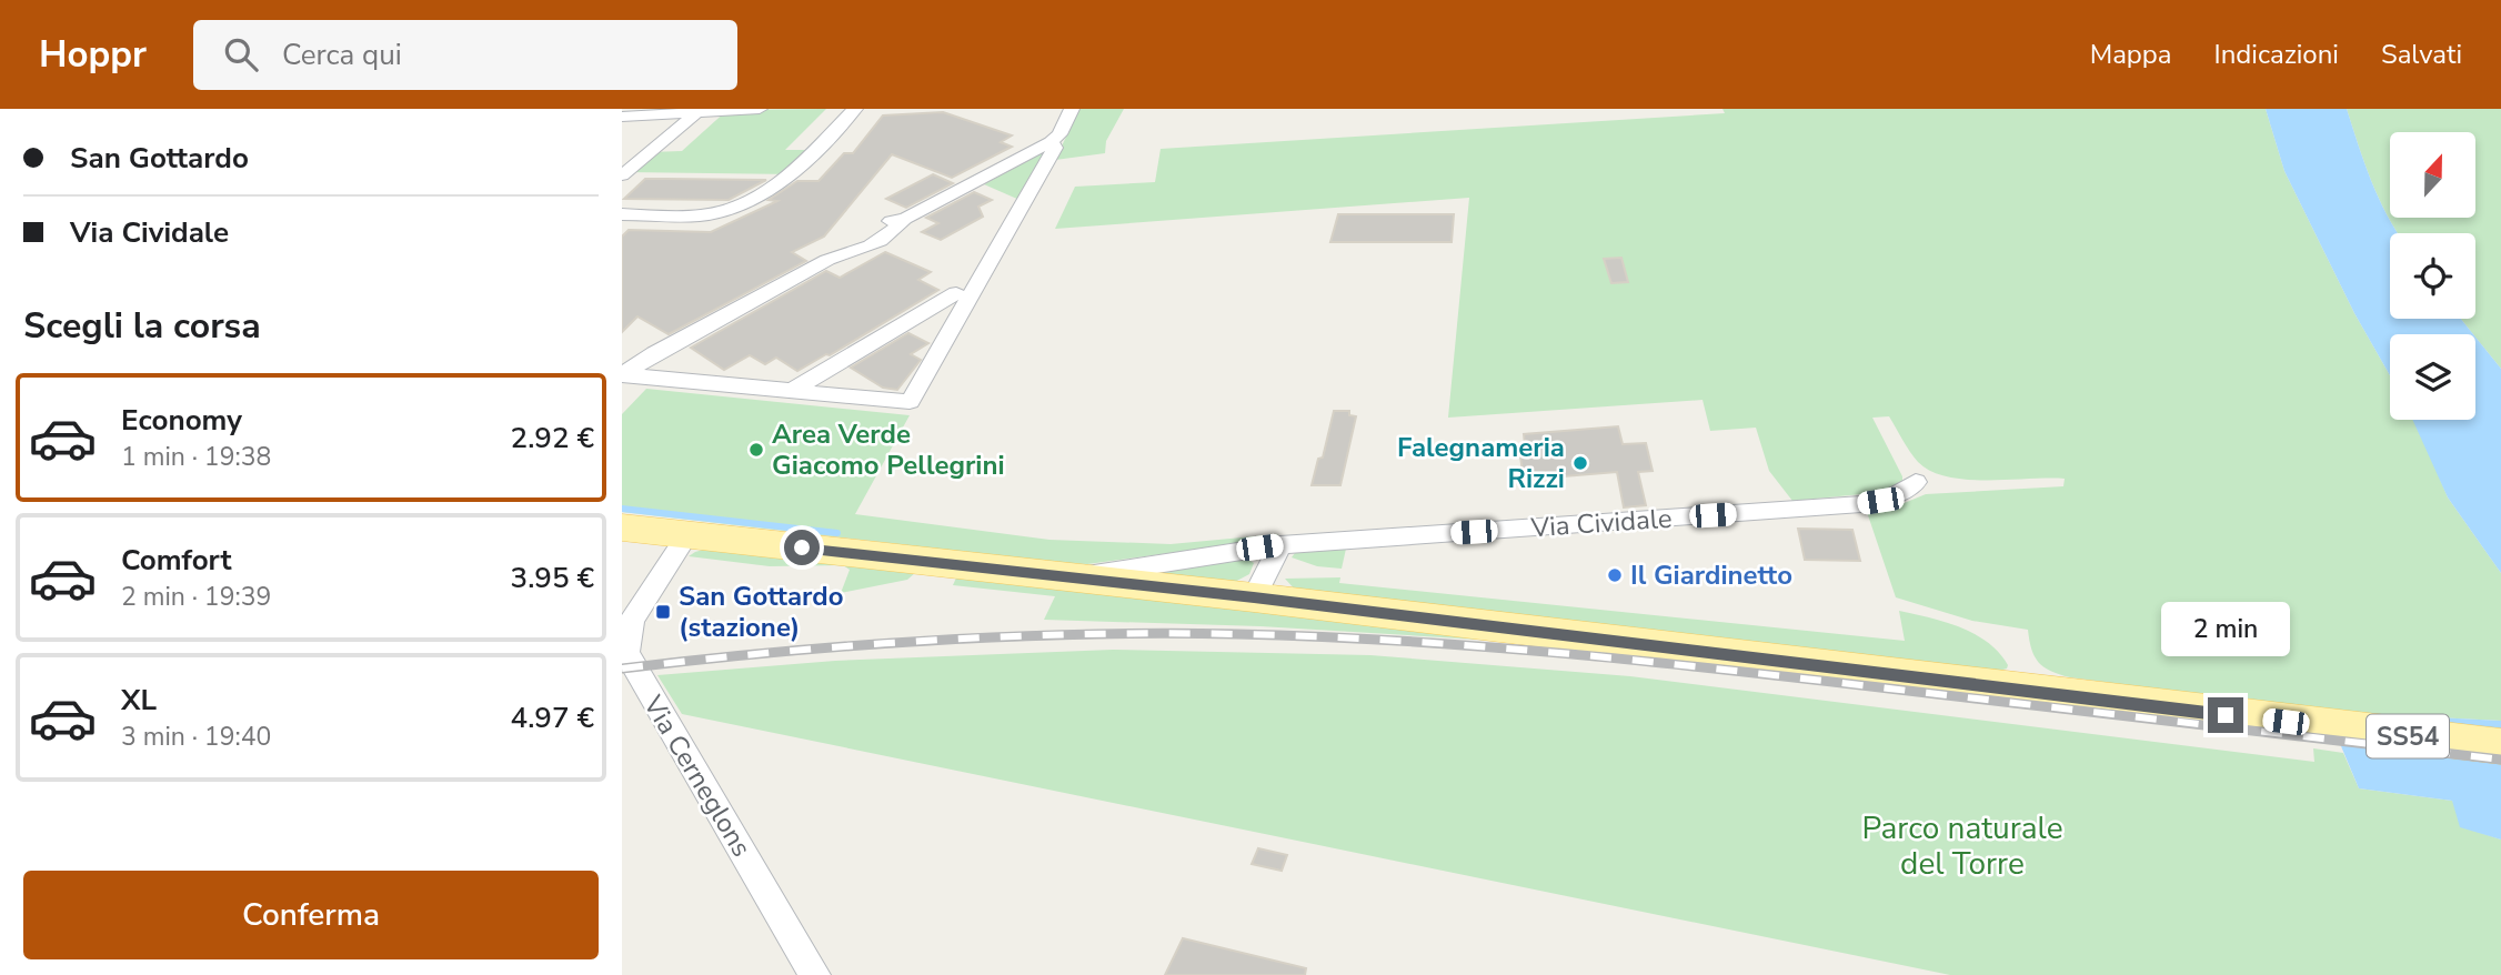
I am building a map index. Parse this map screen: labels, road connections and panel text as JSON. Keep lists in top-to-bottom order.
{
  "streets": {
    "main road": ["Via Cividale", "SS54"],
    "street": ["Via Cerneglons"]
  },
  "crossings": [
    ["Via Cividale", "Via Cerneglons"]
  ],
  "parks": ["Parco naturale del Torre"],
  "places": {
    "other": ["Area Verde Giacomo Pellegrini", "Falegnameria Rizzi", "Il Giardinetto"],
    "transit": ["San Gottardo (stazione)"]
  },
  "north": "top",
  "page": {
    "header": "Hoppr",
    "search": "Cerca qui",
    "nav": ["Mappa", "Indicazioni", "Salvati"],
    "banner": ["San Gottardo", "Via Cividale"],
    "heading": "Scegli la corsa",
    "list": [
      {
        "name": "Economy",
        "note": "1 min · 19:38",
        "value": "2.92 €"
      },
      {
        "name": "Comfort",
        "note": "2 min · 19:39",
        "value": "3.95 €"
      },
      {
        "name": "XL",
        "note": "3 min · 19:40",
        "value": "4.97 €"
      }
    ],
    "bubble": "2 min",
    "buttons": "Conferma"
  }
}
